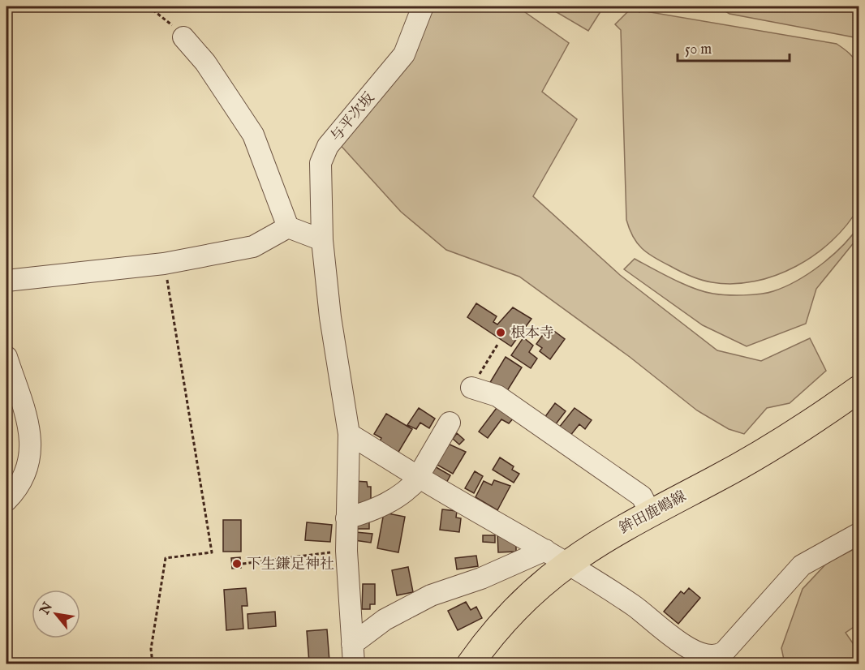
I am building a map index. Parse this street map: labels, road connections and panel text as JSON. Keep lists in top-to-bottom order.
{
  "streets": {
    "main road": ["鉾田鹿嶋線"],
    "street": ["与平次坂"]
  },
  "places": ["根本寺", "下生鎌足神社"],
  "scale_bar": "50 m",
  "north": "top left"
}
